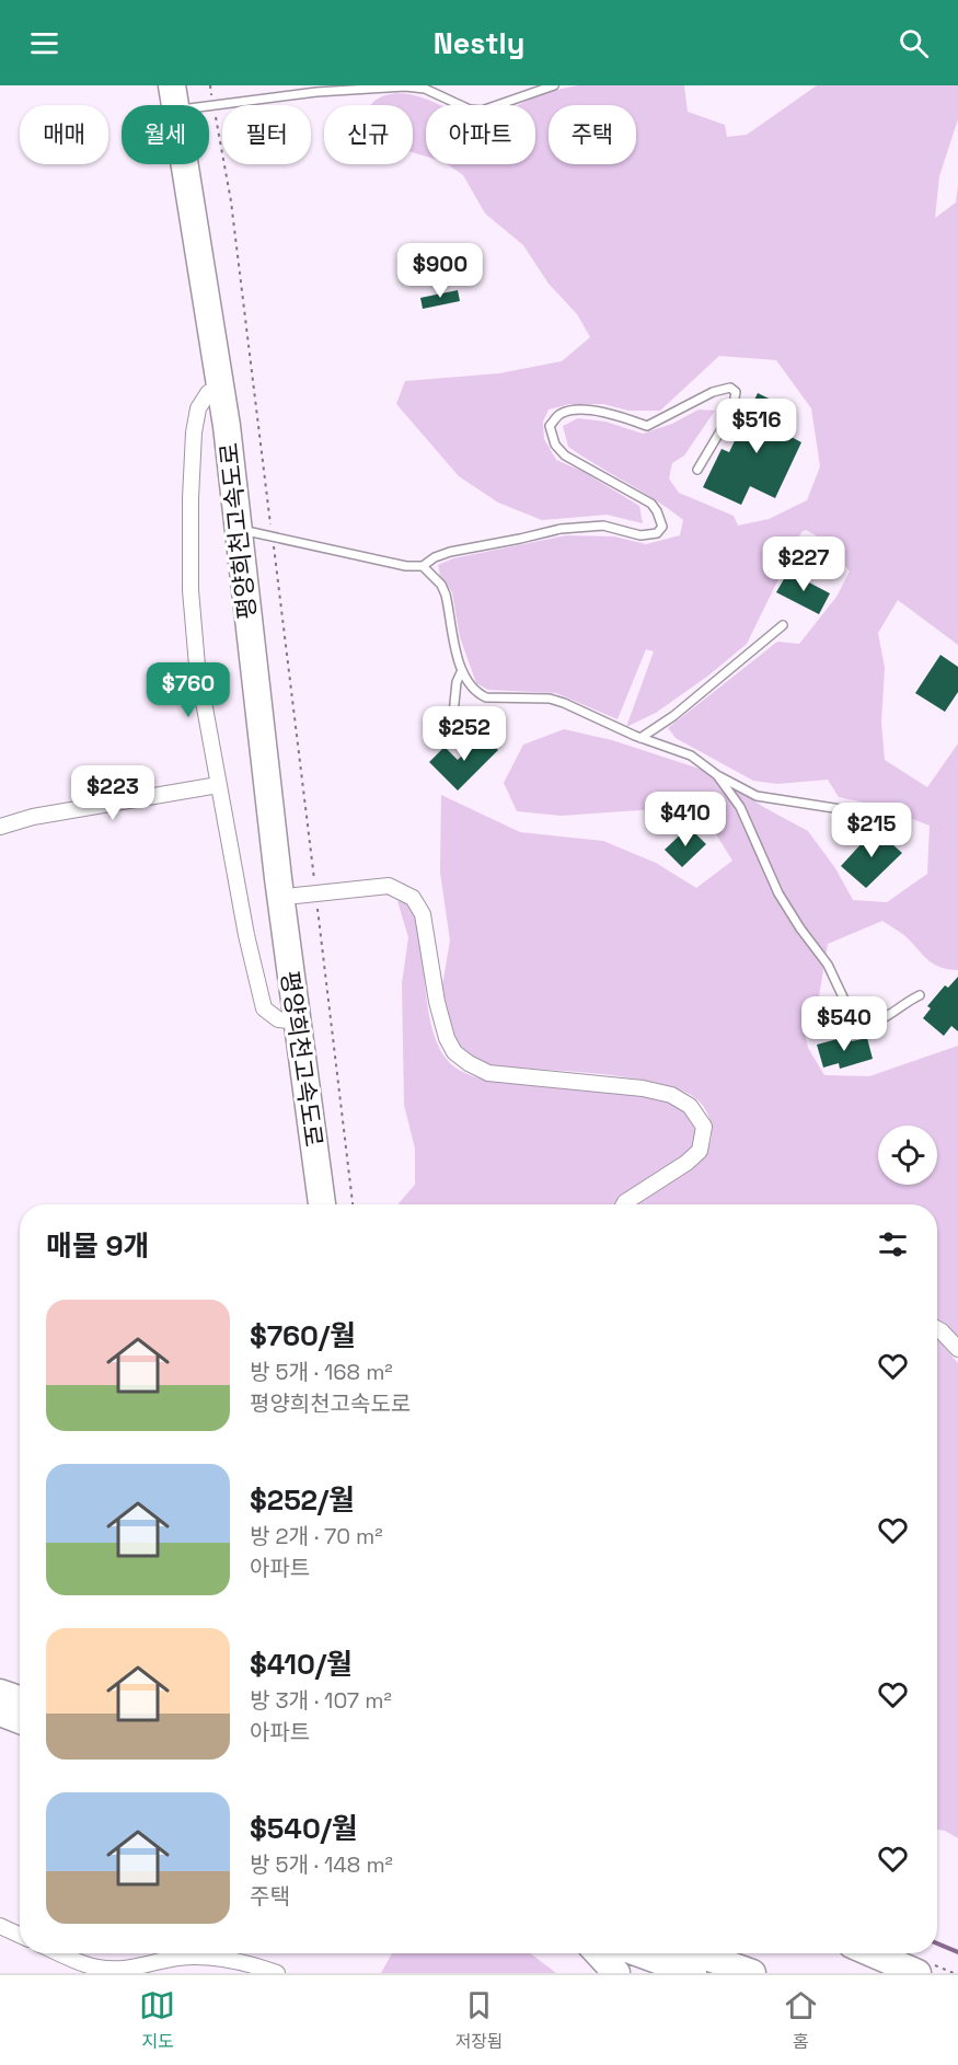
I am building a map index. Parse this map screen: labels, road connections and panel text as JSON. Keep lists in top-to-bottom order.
{
  "streets": {
    "highway": ["평양희천고속도로"]
  },
  "page": {
    "header": "Nestly",
    "chip": [
      "매매",
      "월세",
      "필터",
      "신규",
      "아파트",
      "주택"
    ],
    "price": [
      "$900",
      "$516",
      "$227",
      "$760",
      "$252",
      "$223",
      "$410",
      "$215",
      "$540"
    ],
    "heading": "매물 9개",
    "list": [
      {
        "name": "$760/월",
        "note": "방 5개 · 168 m² · 평양희천고속도로"
      },
      {
        "name": "$252/월",
        "note": "방 2개 · 70 m² · 아파트"
      },
      {
        "name": "$410/월",
        "note": "방 3개 · 107 m² · 아파트"
      },
      {
        "name": "$540/월",
        "note": "방 5개 · 148 m² · 주택"
      }
    ],
    "tabs": ["지도", "저장됨", "홈"]
  }
}
